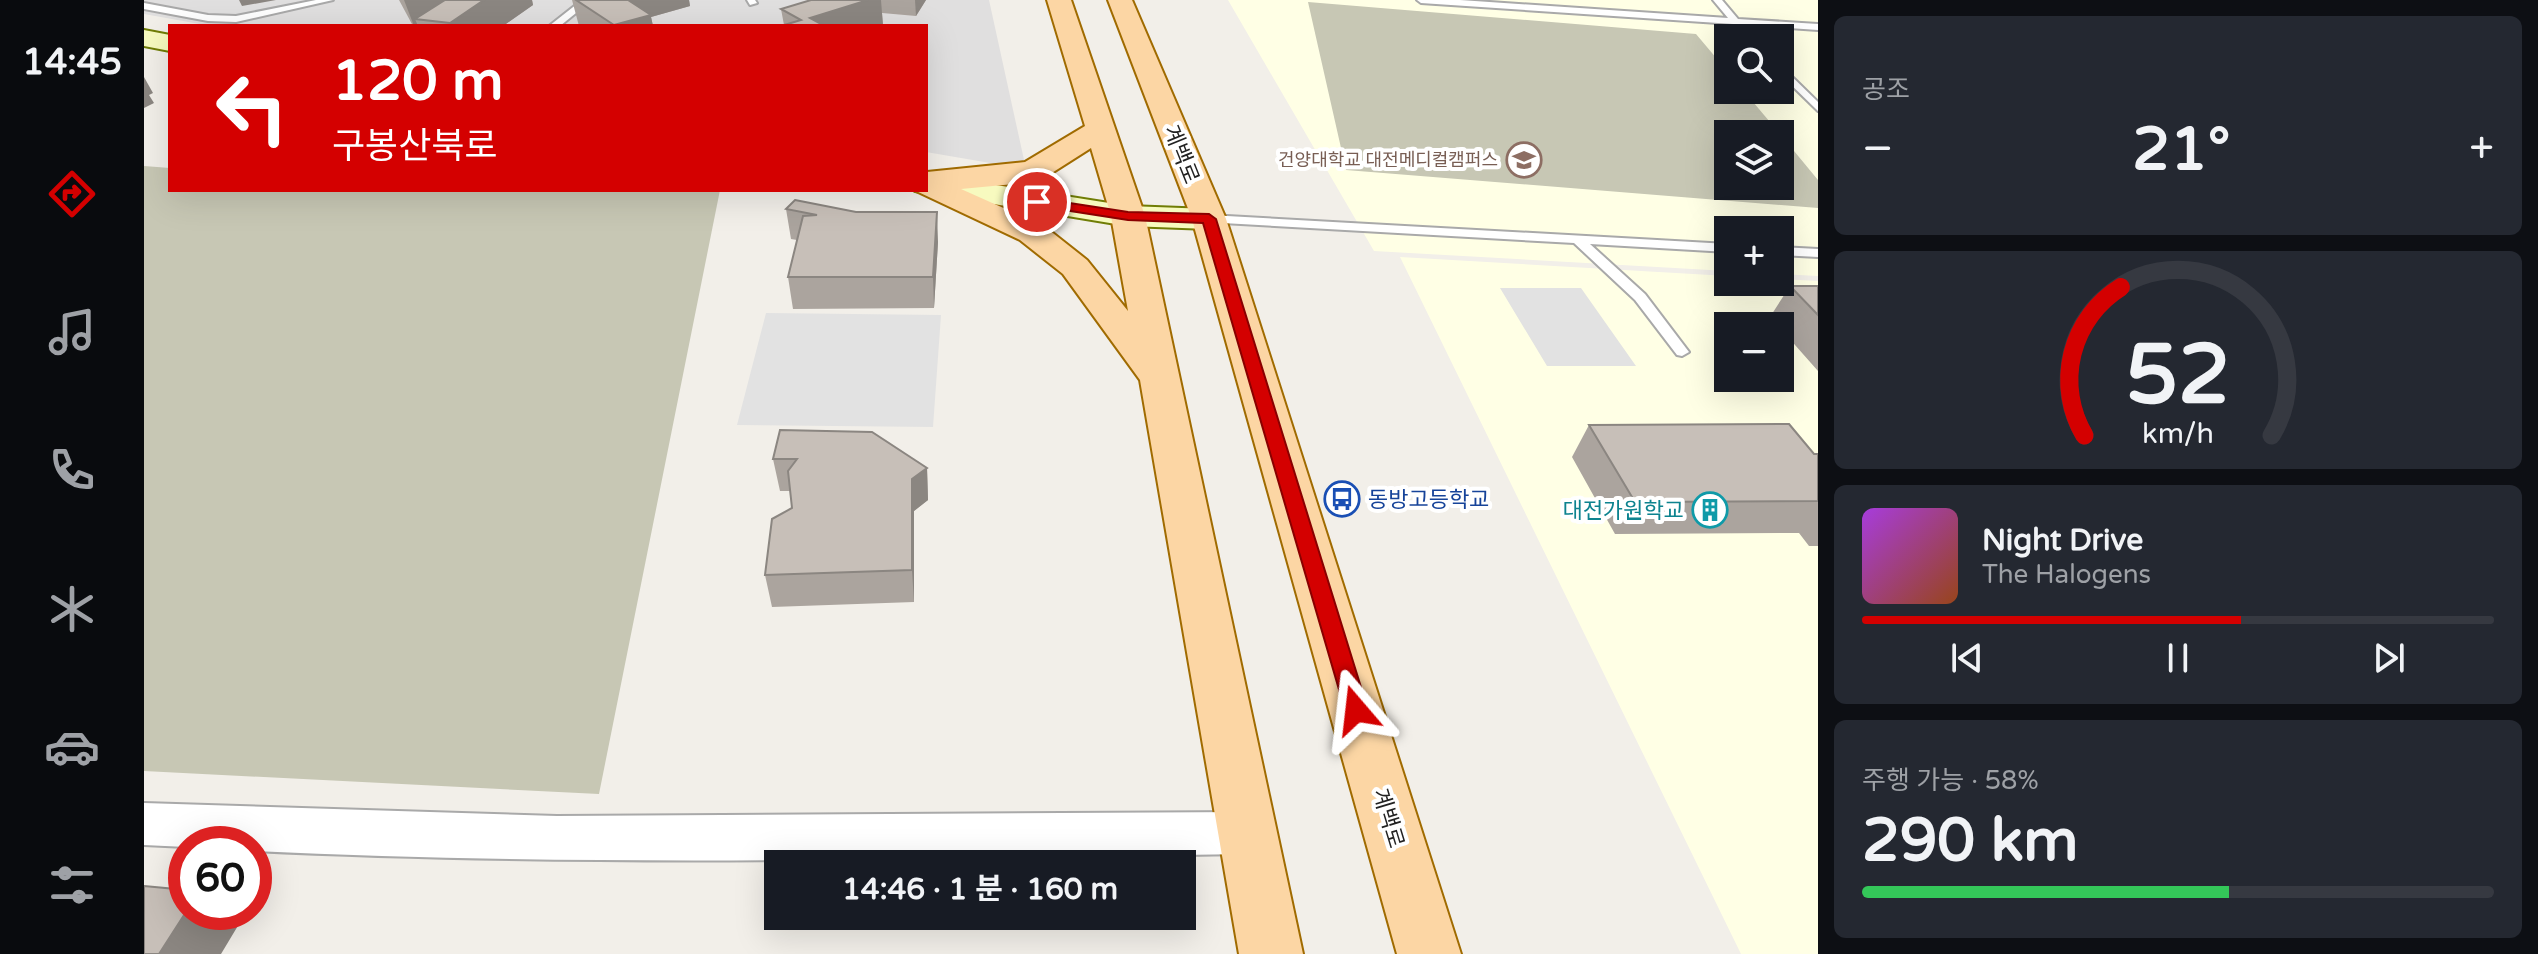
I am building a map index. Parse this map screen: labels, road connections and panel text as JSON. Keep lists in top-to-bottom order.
{
  "streets": {
    "main road": ["계백로"]
  },
  "places": {
    "school or university": ["건양대학교 대전메디컬캠퍼스"],
    "bus stop": ["동방고등학교"],
    "building": ["대전가원학교"]
  },
  "page": {
    "tabs": "14:45",
    "tile": [
      "공조",
      ["주행 가능 · 58%", "290 km"]
    ],
    "map_buttons": ["+", "−"],
    "turn": ["120 m", "구봉산북로"],
    "heat": ["−", "21°", "+"],
    "song": ["Night Drive", "The Halogens"],
    "limit": "60",
    "trip": "14:46 · 1 분 · 160 m",
    "gauge": ["52", "km/h"]
  }
}
